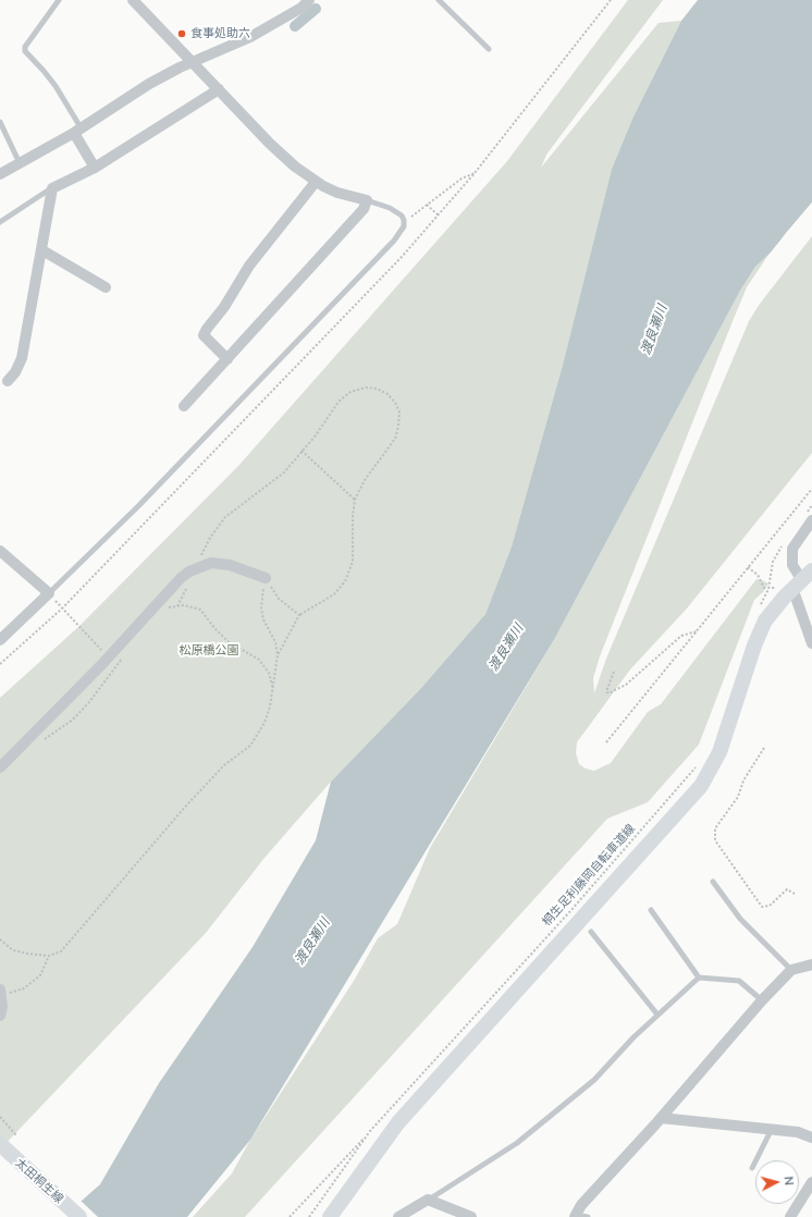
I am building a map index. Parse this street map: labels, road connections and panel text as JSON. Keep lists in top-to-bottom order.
{
  "streets": {
    "street": ["太田桐生線"],
    "path": ["桐生足利藤岡自転車道線"]
  },
  "water": ["渡良瀬川"],
  "parks": ["松原橋公園"],
  "places": ["食事処助六"],
  "north": "right"
}
